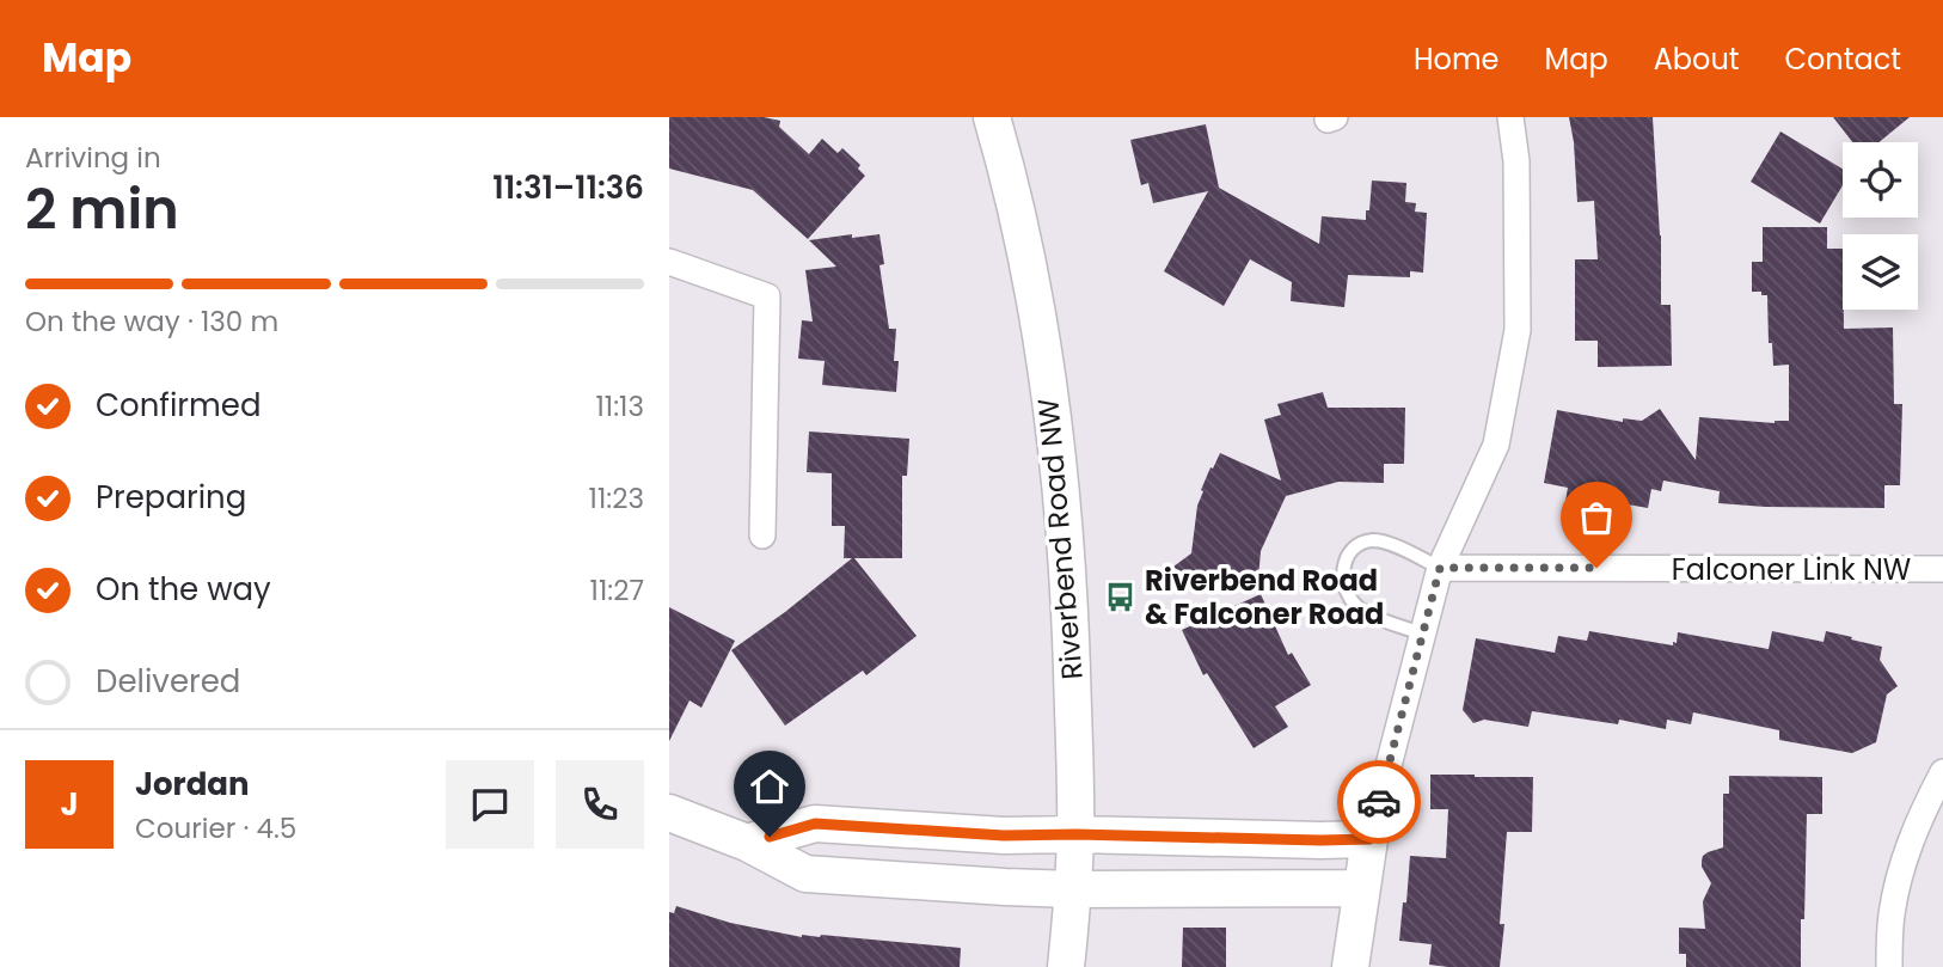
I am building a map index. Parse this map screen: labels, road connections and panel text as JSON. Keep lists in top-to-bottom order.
{
  "streets": {
    "street": ["Riverbend Road NW", "Falconer Link NW"]
  },
  "places": {
    "bus stop": ["Riverbend Road & Falconer Road"]
  },
  "page": {
    "header": "Map",
    "nav": [
      "Home",
      "Map",
      "About",
      "Contact"
    ],
    "heading": ["2 min", "Arriving in", "11:31–11:36"],
    "panel": ["Jordan", "Courier · 4.5"],
    "bar": "On the way · 130 m",
    "list": [
      ["Confirmed", "11:13"],
      ["Preparing", "11:23"],
      ["On the way", "11:27"],
      "Delivered"
    ],
    "round": "J"
  }
}
